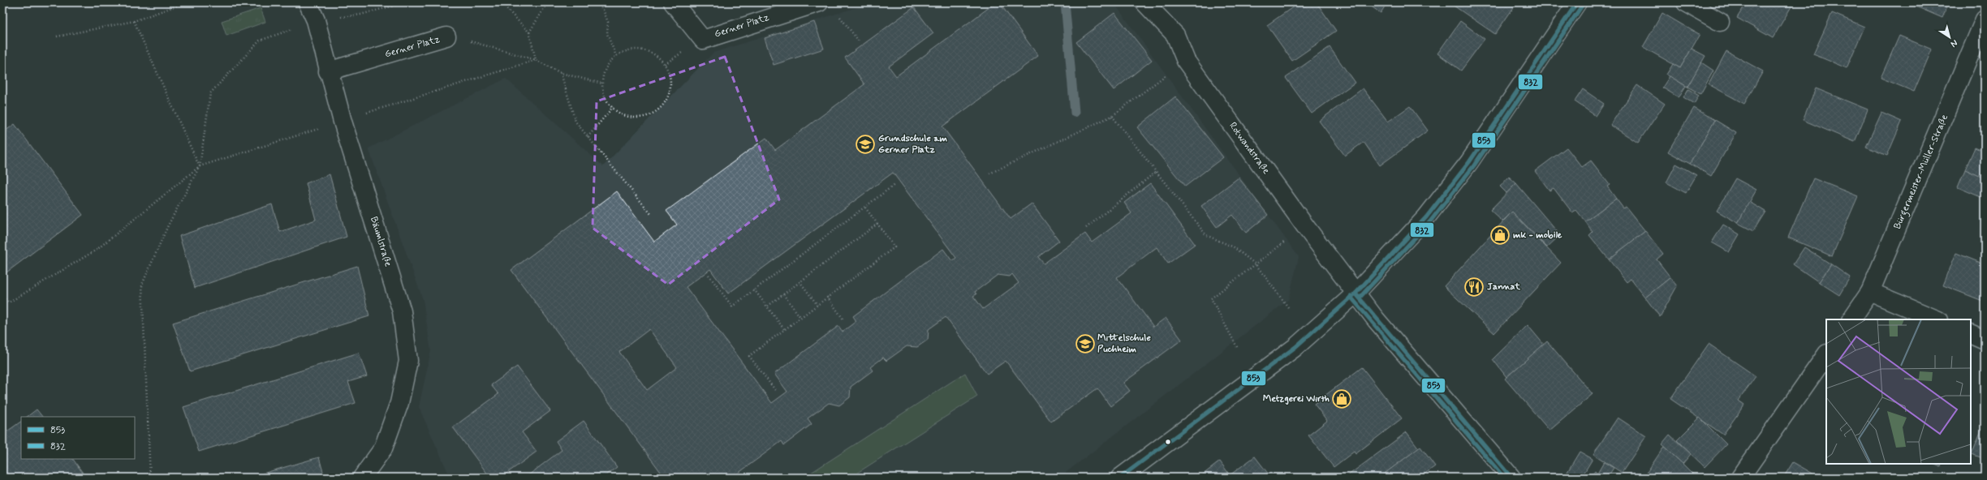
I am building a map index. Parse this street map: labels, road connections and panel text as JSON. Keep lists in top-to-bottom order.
{
  "streets": {
    "street": [
      "Gerner Platz",
      "Rotwandstraße",
      "Bürgermeister-Müller-Straße",
      "Bäumlstraße"
    ]
  },
  "crossings": [
    ["Gerner Platz", "Bäumlstraße"]
  ],
  "places": {
    "school or university": ["Grundschule am Gerner Platz", "Mittelschule Puchheim"],
    "shop": ["mk - mobile", "Metzgerei Wirth"],
    "restaurant": ["Jannat"]
  },
  "lines": ["transit line 853", "transit line 832"],
  "legend": ["853", "832"],
  "north": "bottom right"
}
